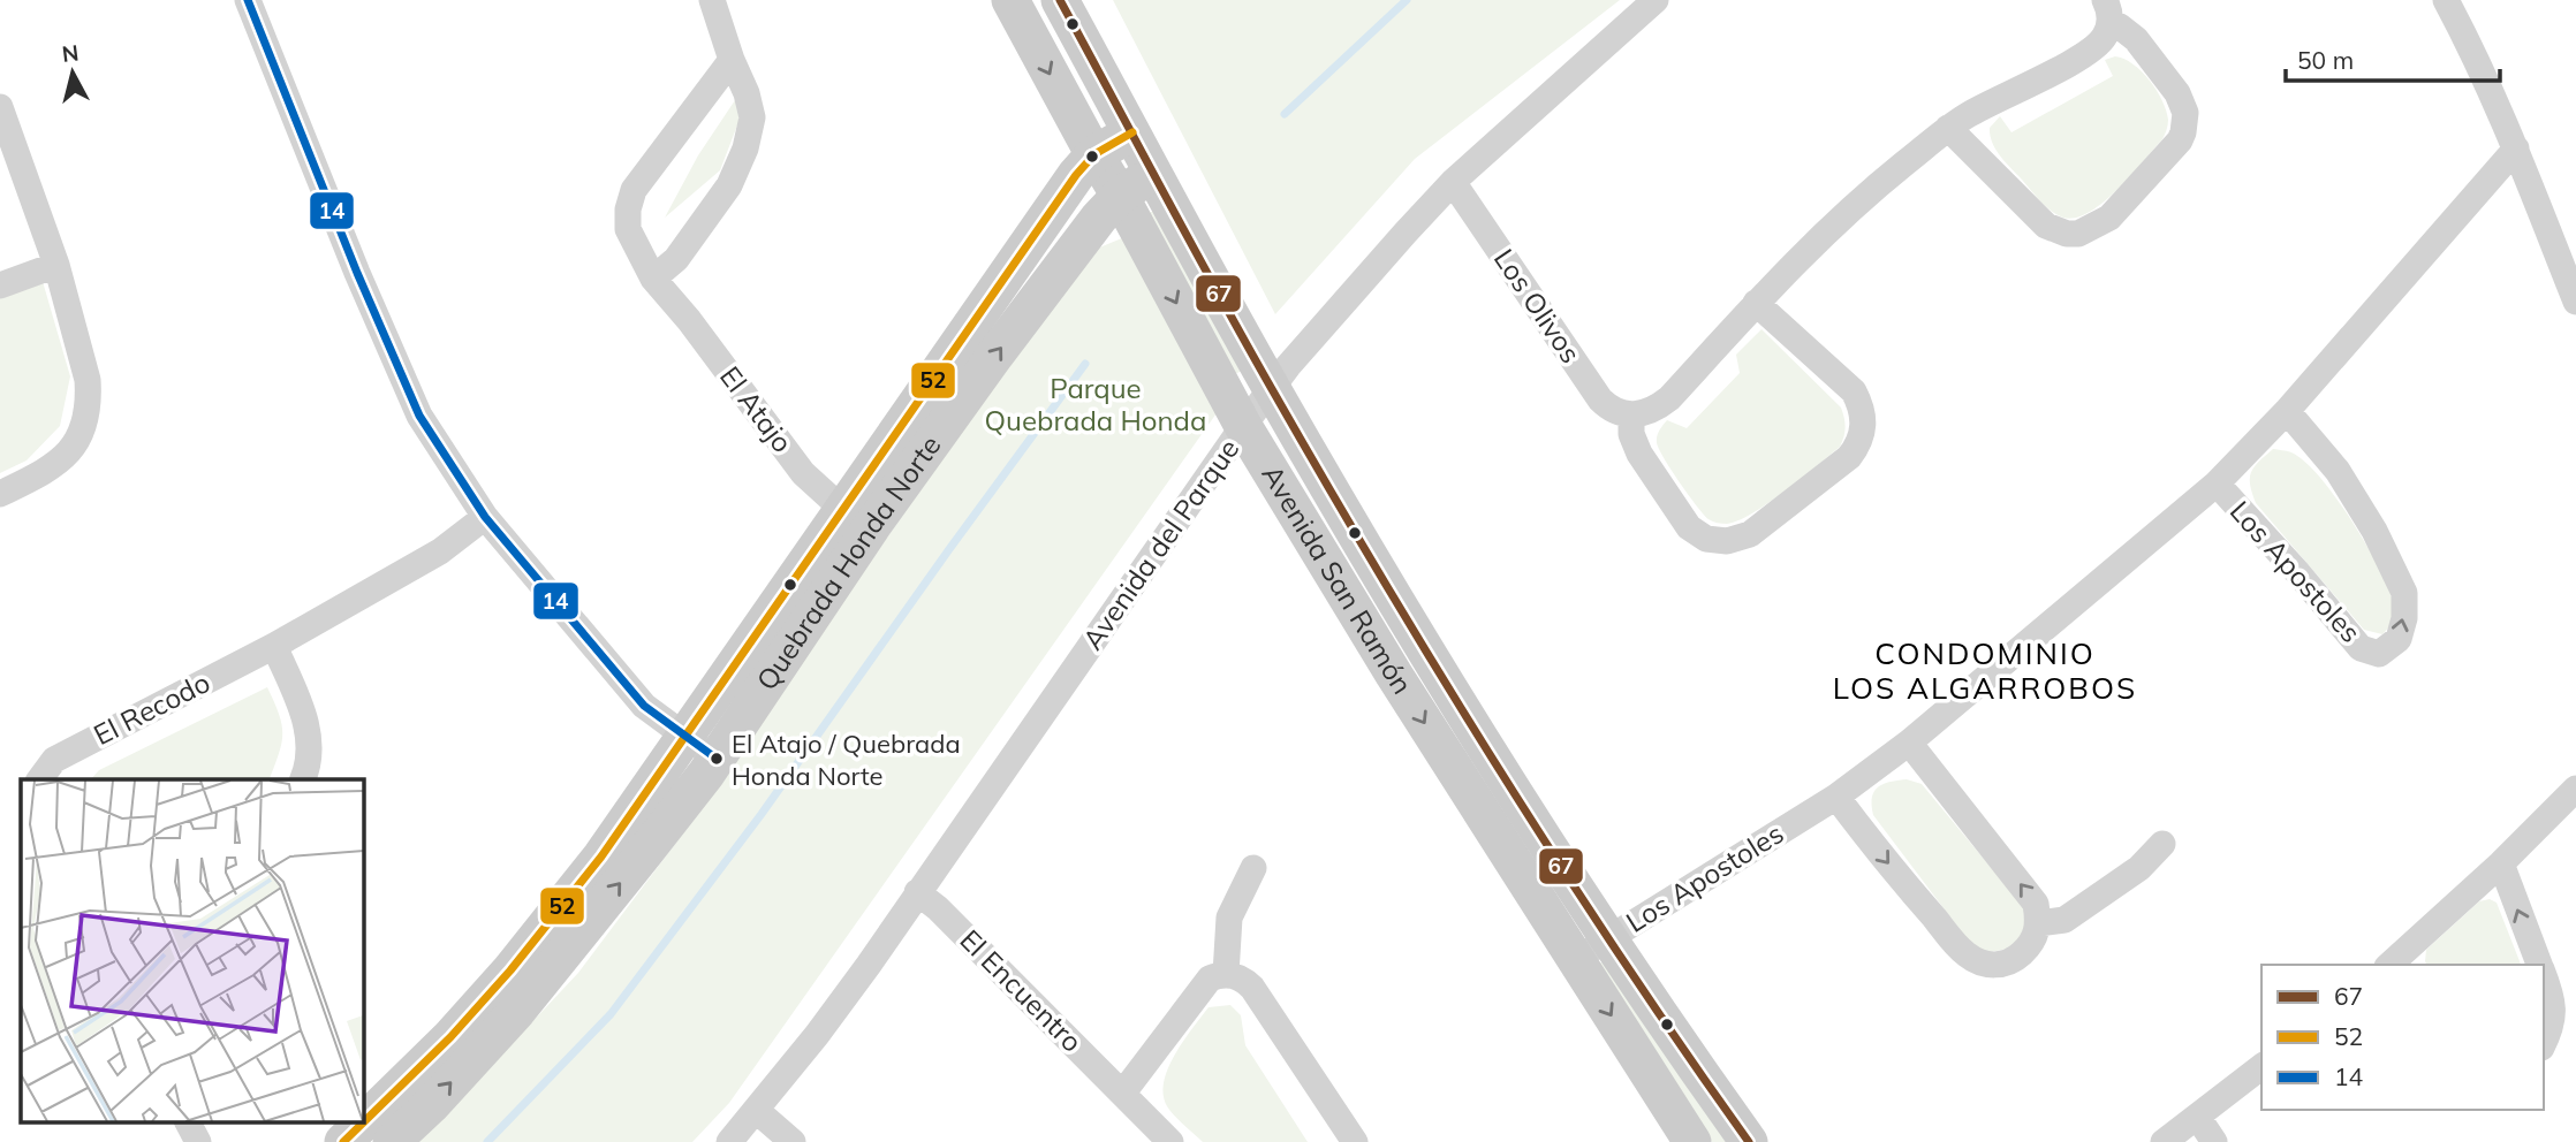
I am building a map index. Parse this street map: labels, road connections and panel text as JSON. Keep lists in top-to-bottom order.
{
  "streets": {
    "street": [
      "Los Olivos",
      "El Atajo",
      "Avenida del Parque",
      "Quebrada Honda Norte",
      "Los Apostoles",
      "Avenida San Ramón",
      "El Recodo",
      "El Encuentro"
    ]
  },
  "crossings": [
    ["Los Olivos", "Avenida del Parque"],
    ["El Atajo", "Quebrada Honda Norte"],
    ["Avenida del Parque", "Avenida San Ramón"],
    ["Avenida del Parque", "El Encuentro"],
    ["Quebrada Honda Norte", "Avenida San Ramón"],
    ["Los Apostoles", "Avenida San Ramón"]
  ],
  "districts": ["CONDOMINIO LOS ALGARROBOS"],
  "parks": ["Parque Quebrada Honda"],
  "places": ["El Atajo / Quebrada Honda Norte"],
  "lines": ["transit line 67", "transit line 14", "transit line 52"],
  "legend": ["67", "52", "14"],
  "scale_bar": "50 m",
  "north": "top"
}
